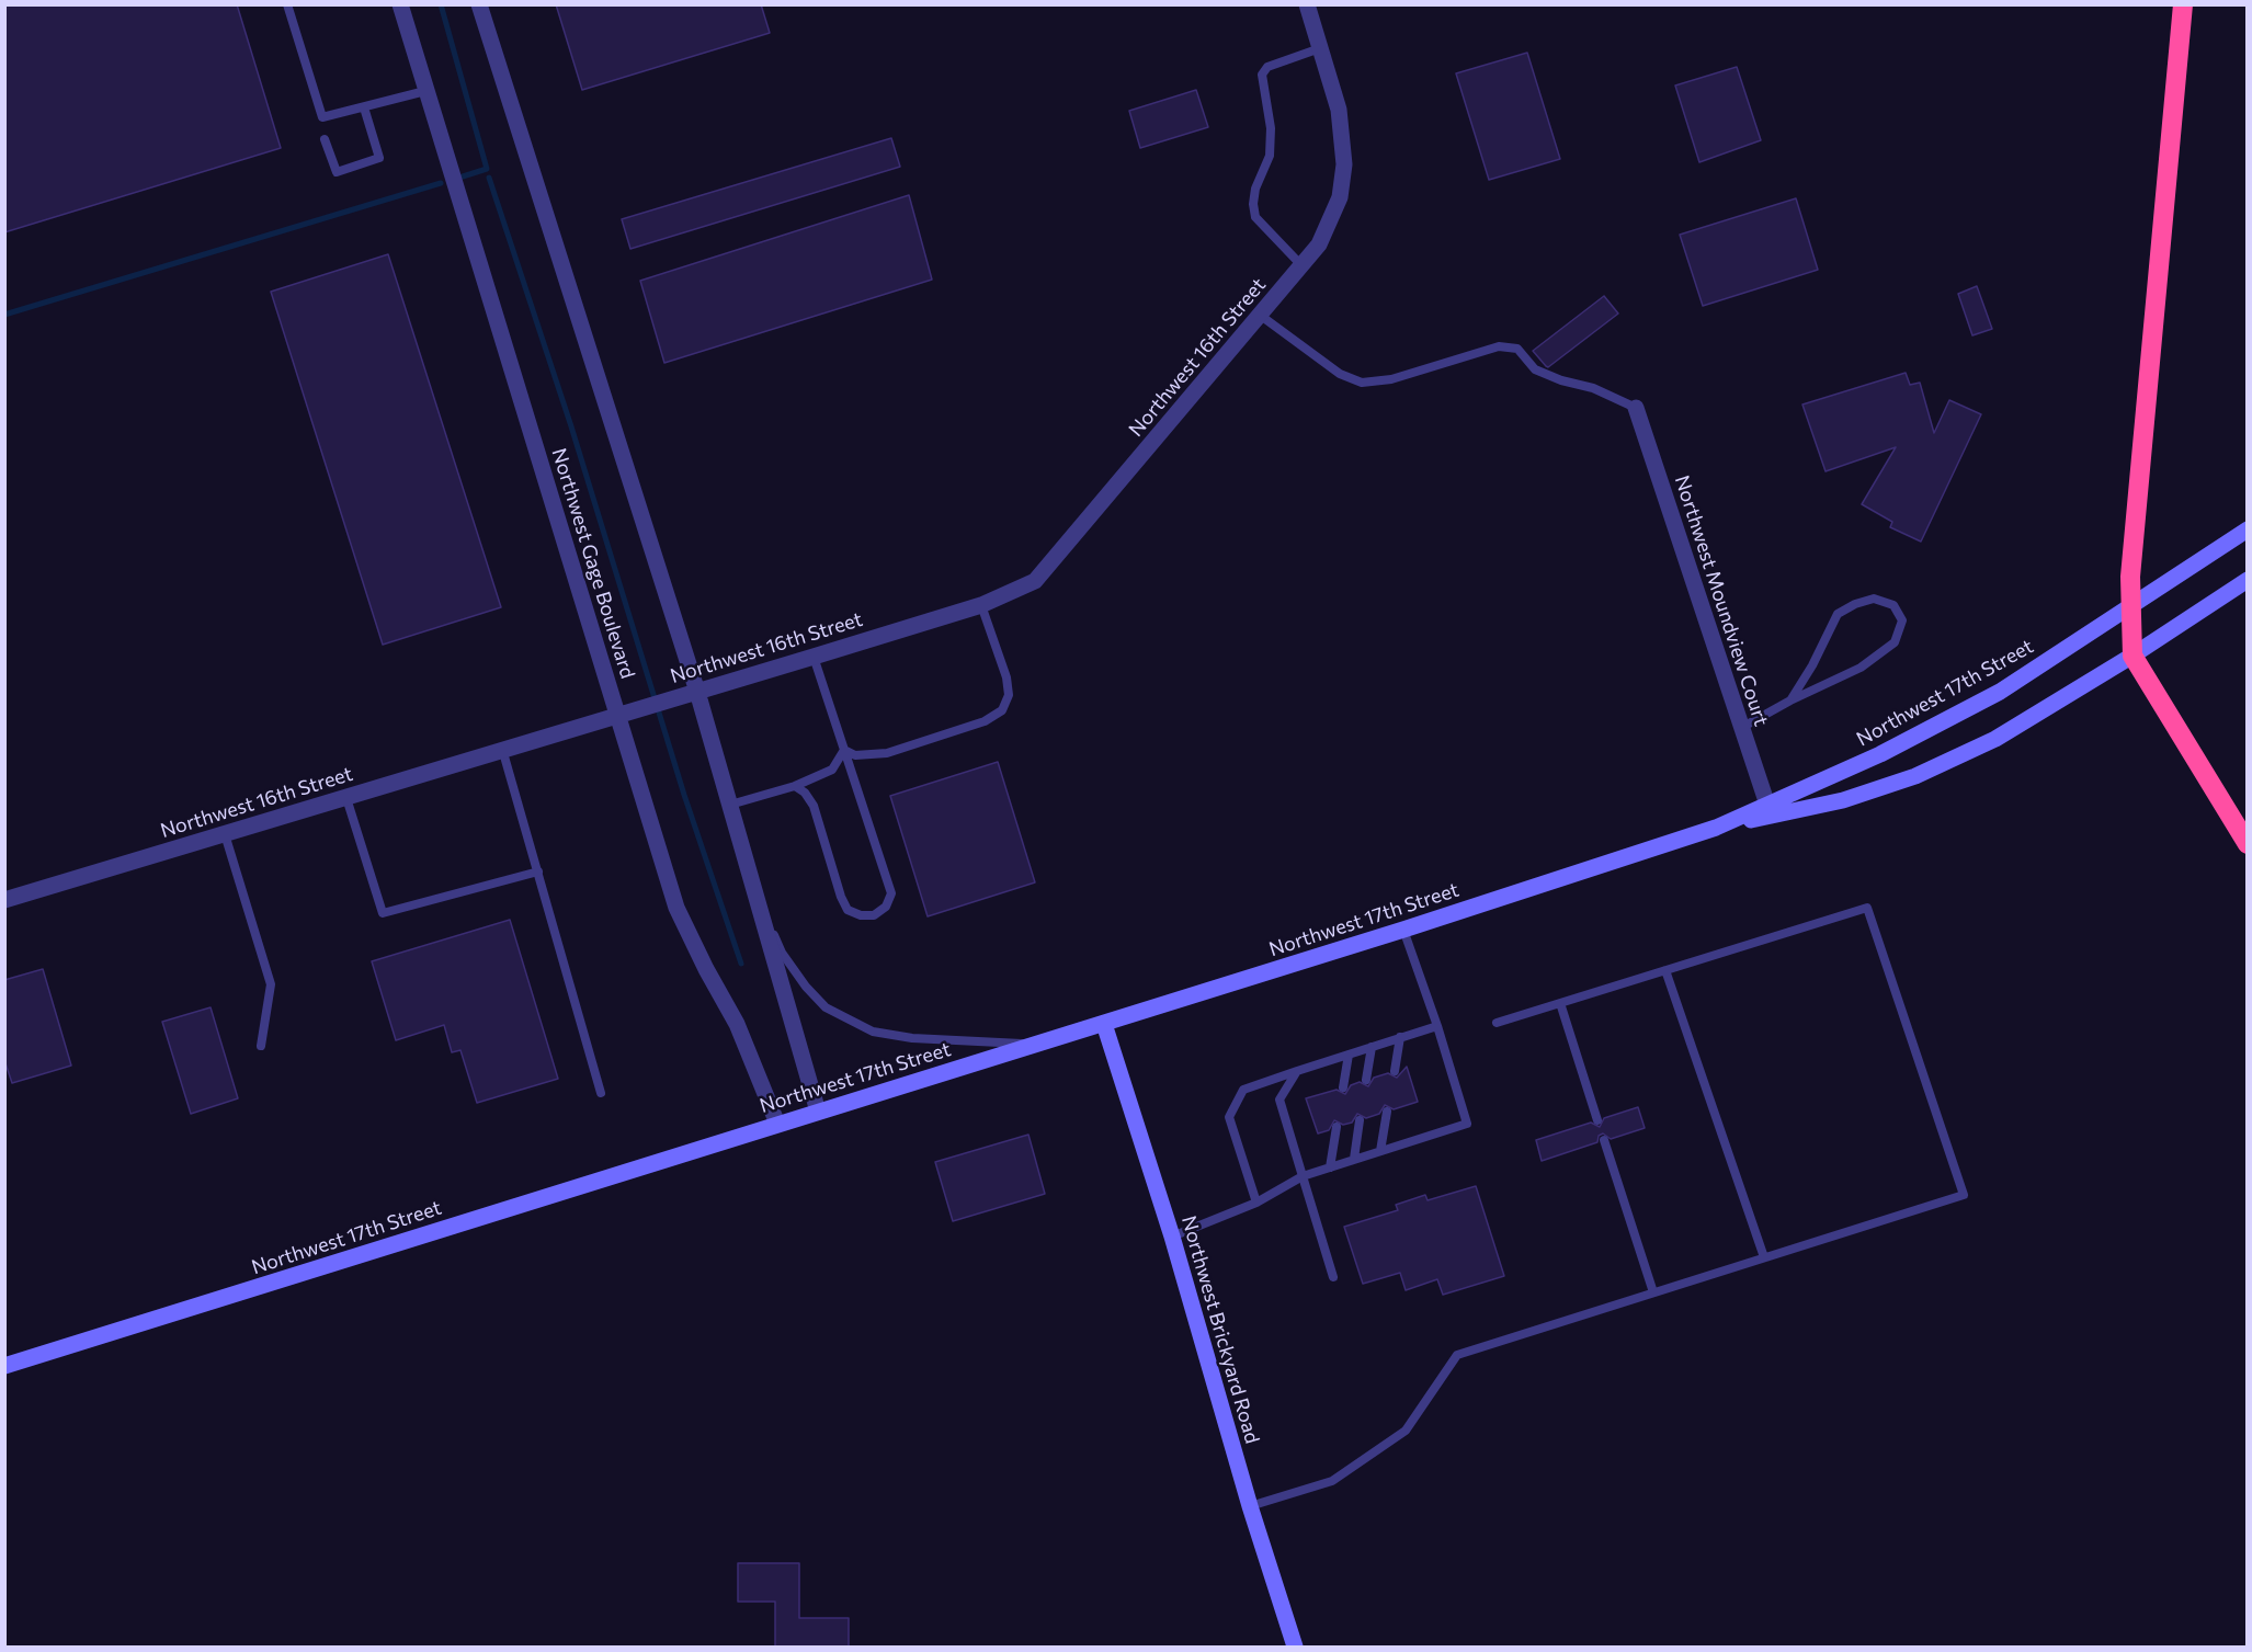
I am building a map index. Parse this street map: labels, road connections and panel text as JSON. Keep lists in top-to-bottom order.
{
  "streets": {
    "main road": ["Northwest 17th Street", "Northwest Brickyard Road"],
    "street": ["Northwest 16th Street", "Northwest Gage Boulevard", "Northwest Moundview Court"]
  },
  "crossings": [
    ["Northwest 16th Street", "Northwest Gage Boulevard"],
    ["Northwest Gage Boulevard", "Northwest 17th Street"],
    ["Northwest Moundview Court", "Northwest 17th Street"],
    ["Northwest 17th Street", "Northwest Brickyard Road"]
  ]
}
